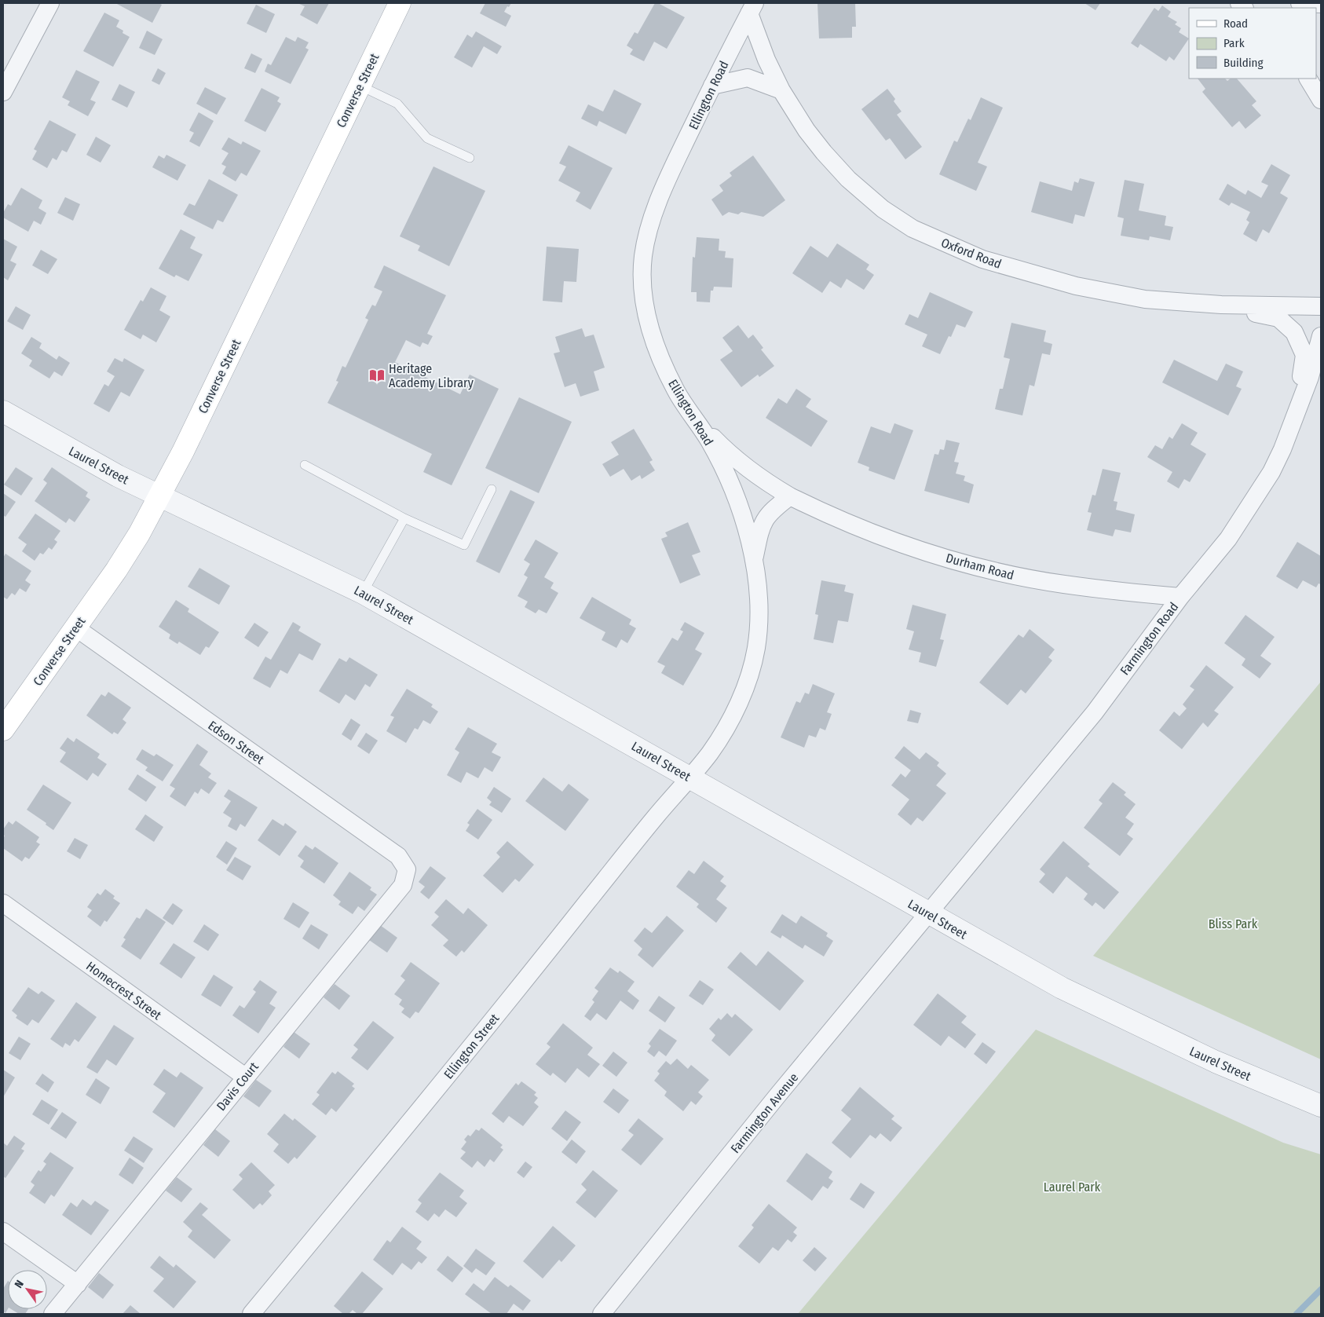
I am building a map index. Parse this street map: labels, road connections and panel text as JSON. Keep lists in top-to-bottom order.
{
  "streets": {
    "main road": ["Converse Street"],
    "street": [
      "Ellington Road",
      "Oxford Road",
      "Laurel Street",
      "Durham Road",
      "Farmington Road",
      "Edson Street",
      "Homecrest Street",
      "Ellington Street",
      "Davis Court",
      "Farmington Avenue"
    ]
  },
  "crossings": [
    ["Converse Street", "Laurel Street"],
    ["Converse Street", "Edson Street"],
    ["Ellington Road", "Oxford Road"],
    ["Ellington Road", "Laurel Street"],
    ["Ellington Road", "Durham Road"],
    ["Ellington Road", "Ellington Street"],
    ["Oxford Road", "Farmington Road"],
    ["Laurel Street", "Farmington Road"],
    ["Laurel Street", "Ellington Street"],
    ["Laurel Street", "Farmington Avenue"],
    ["Durham Road", "Farmington Road"],
    ["Farmington Road", "Farmington Avenue"],
    ["Edson Street", "Davis Court"],
    ["Homecrest Street", "Davis Court"]
  ],
  "parks": ["Bliss Park", "Laurel Park"],
  "places": {
    "library": ["Heritage Academy Library"]
  },
  "legend": ["Road", "Park", "Building"],
  "north": "top left"
}
